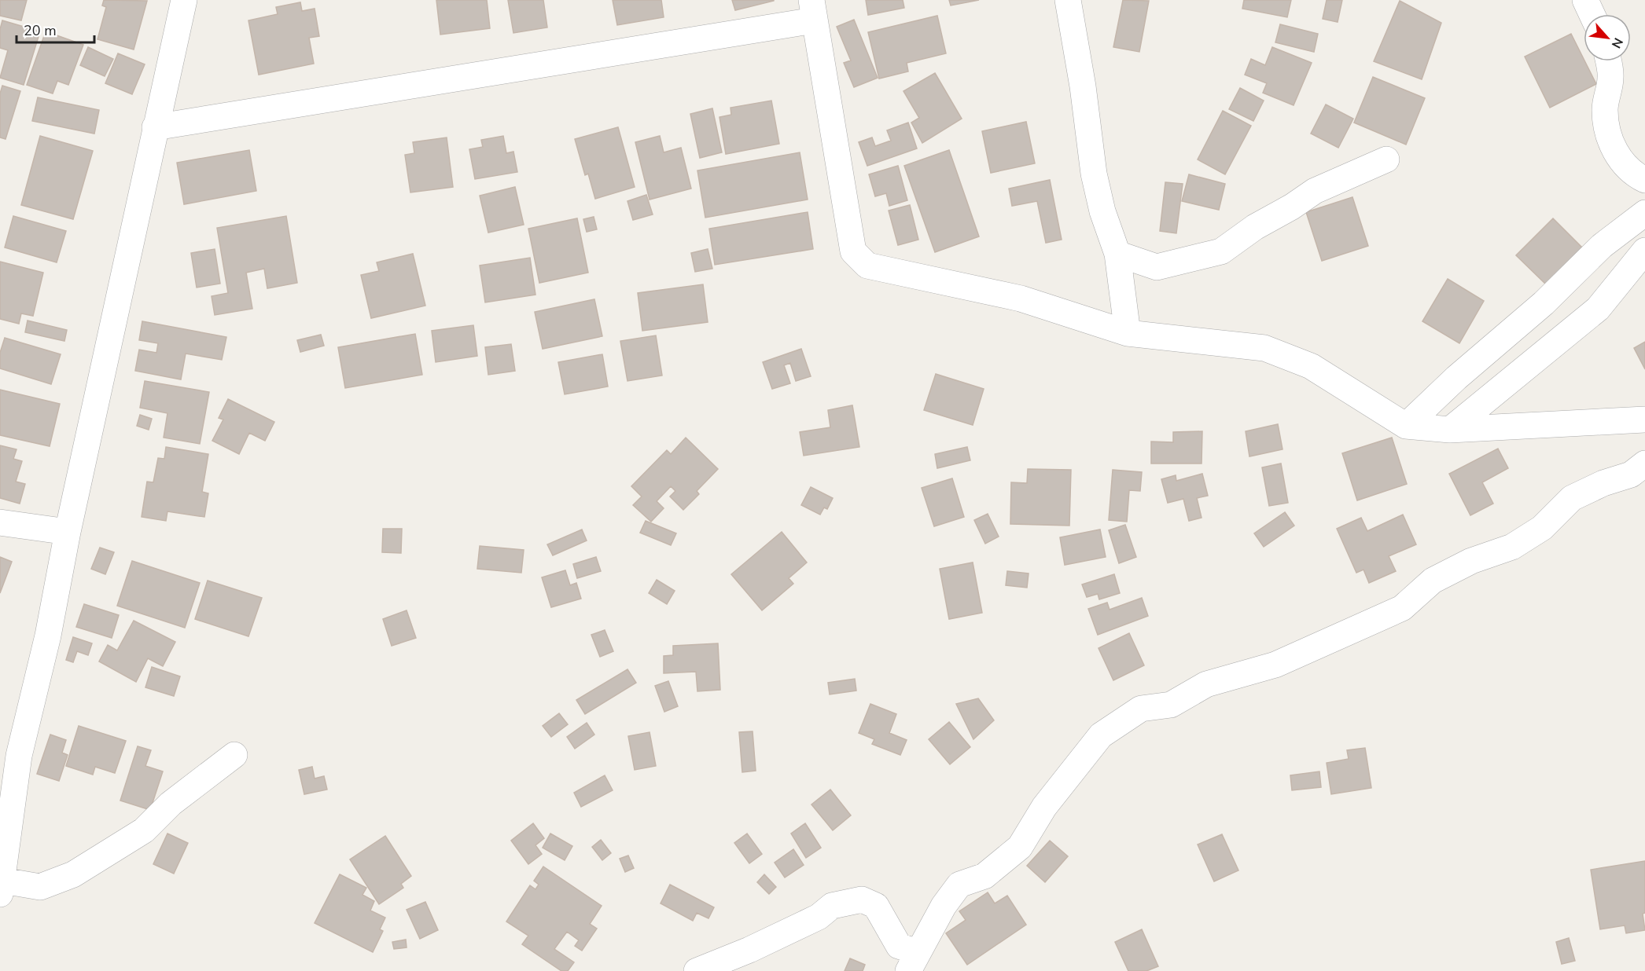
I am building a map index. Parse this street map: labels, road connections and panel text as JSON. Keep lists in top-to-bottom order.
{
  "scale_bar": "20 m",
  "north": "bottom right"
}
